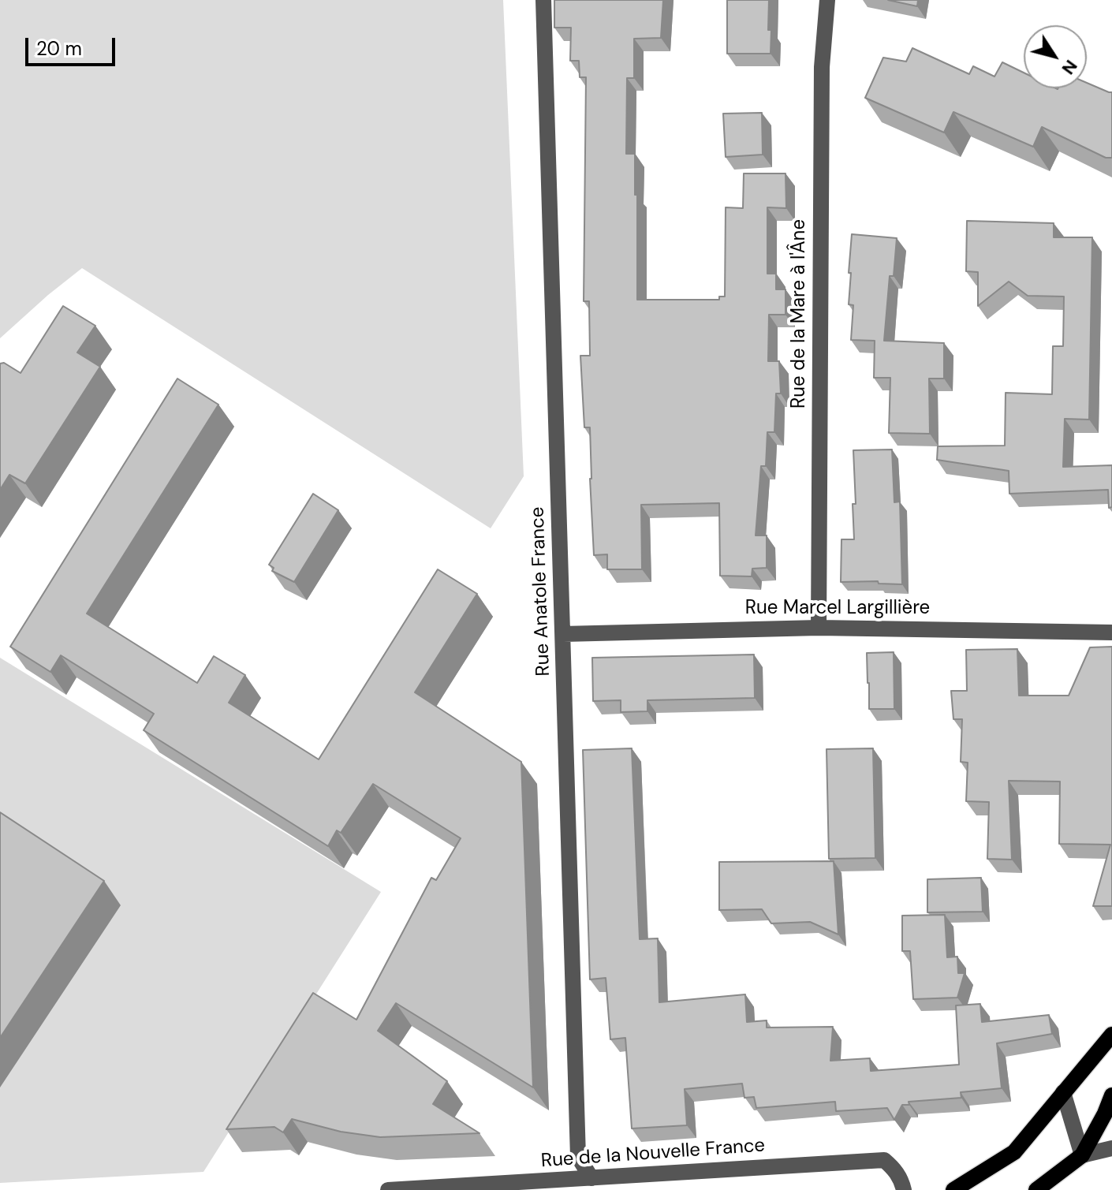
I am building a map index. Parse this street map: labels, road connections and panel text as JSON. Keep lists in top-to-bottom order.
{
  "streets": {
    "street": [
      "Rue de la Mare à l'Âne",
      "Rue Anatole France",
      "Rue Marcel Largillière",
      "Rue de la Nouvelle France"
    ]
  },
  "crossings": [
    ["Rue de la Mare à l'Âne", "Rue Marcel Largillière"],
    ["Rue Anatole France", "Rue Marcel Largillière"],
    ["Rue Anatole France", "Rue de la Nouvelle France"]
  ],
  "scale_bar": "20 m",
  "north": "bottom right"
}
